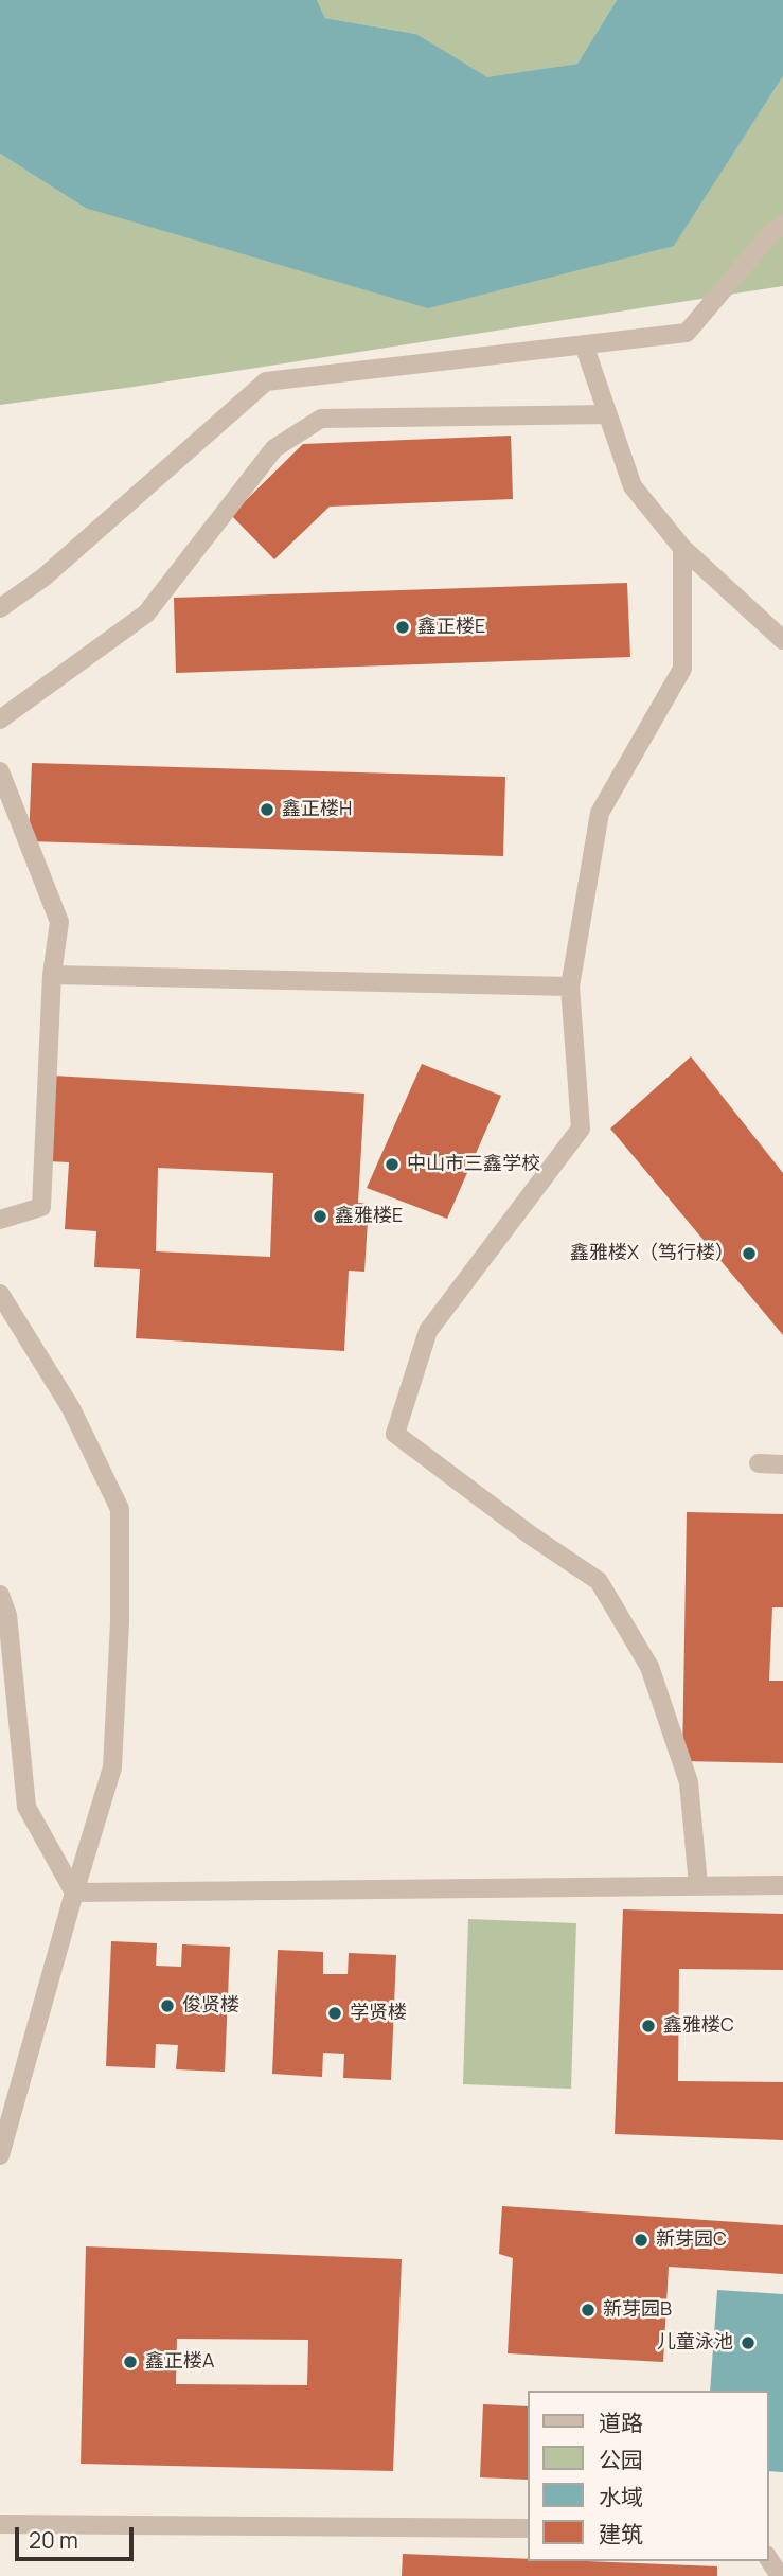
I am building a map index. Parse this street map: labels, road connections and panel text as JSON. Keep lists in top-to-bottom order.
{
  "places": [
    "鑫正楼E",
    "鑫正楼H",
    "中山市三鑫学校",
    "鑫雅楼E",
    "鑫雅楼X（笃行楼）",
    "俊贤楼",
    "学贤楼",
    "鑫雅楼C",
    "新芽园C",
    "新芽园B",
    "儿童泳池",
    "鑫正楼A"
  ],
  "legend": [
    "道路",
    "公园",
    "水域",
    "建筑"
  ],
  "scale_bar": "20 m"
}
